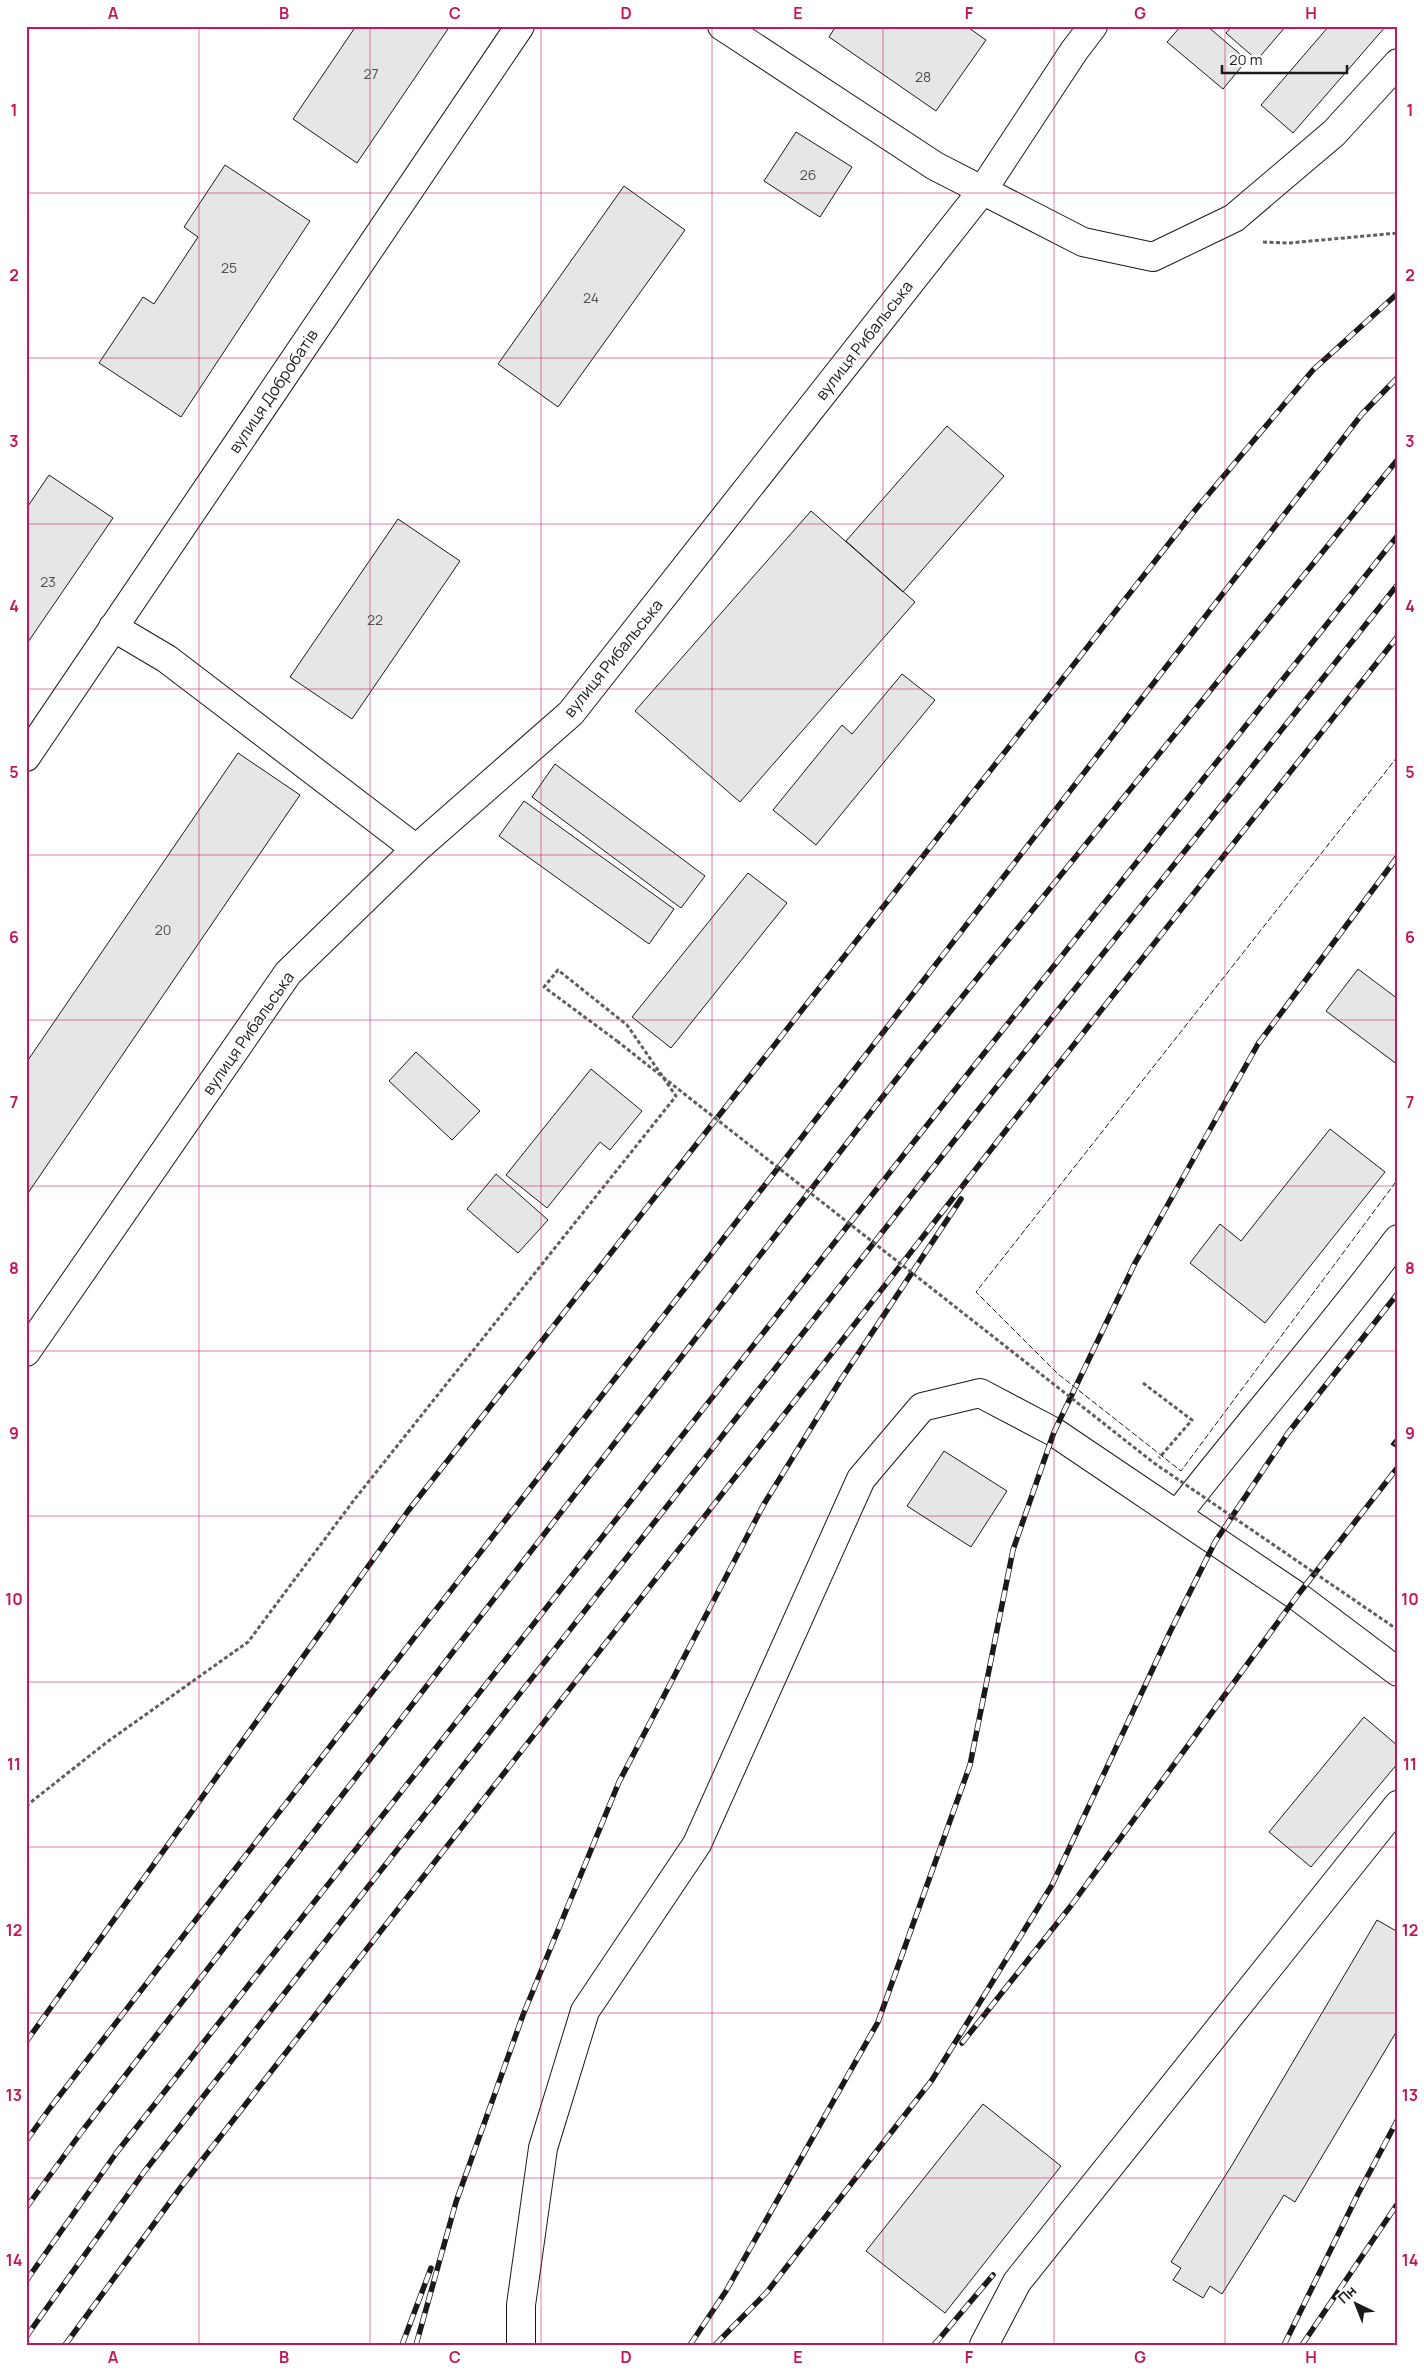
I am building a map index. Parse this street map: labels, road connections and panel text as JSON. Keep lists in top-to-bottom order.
{
  "streets": {
    "street": ["вулиця Рибальська", "вулиця Добробатів"]
  },
  "house_numbers": [
    "27",
    "28",
    "26",
    "25",
    "24",
    "23",
    "22",
    "20"
  ],
  "scale_bar": "20 m",
  "north": "top left",
  "grid": {
    "columns": [
      "A",
      "B",
      "C",
      "D",
      "E",
      "F",
      "G",
      "H"
    ],
    "rows": [
      "1",
      "2",
      "3",
      "4",
      "5",
      "6",
      "7",
      "8",
      "9",
      "10",
      "11",
      "12",
      "13",
      "14"
    ]
  }
}
